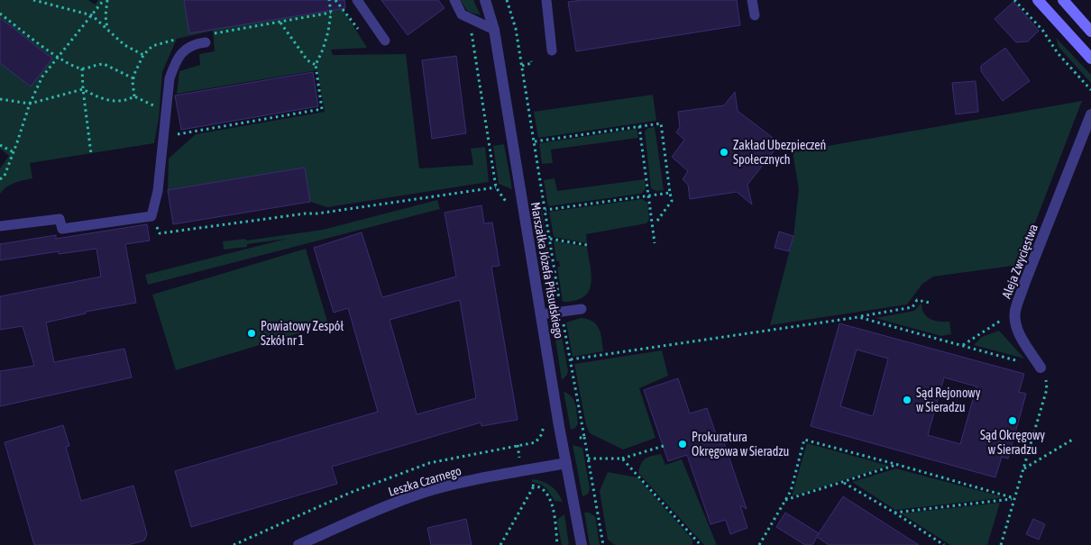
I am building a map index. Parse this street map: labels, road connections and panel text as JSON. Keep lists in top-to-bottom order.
{
  "streets": {
    "street": ["Aleja Zwycięstwa", "Marszałka Józefa Piłsudskiego", "Leszka Czarnego"]
  },
  "crossings": [
    ["Marszałka Józefa Piłsudskiego", "Leszka Czarnego"]
  ],
  "places": [
    "Zakład Ubezpieczeń Społecznych",
    "Powiatowy Zespół Szkół nr 1",
    "Sąd Rejonowy w Sieradzu",
    "Sąd Okręgowy w Sieradzu",
    "Prokuratura Okręgowa w Sieradzu"
  ]
}
